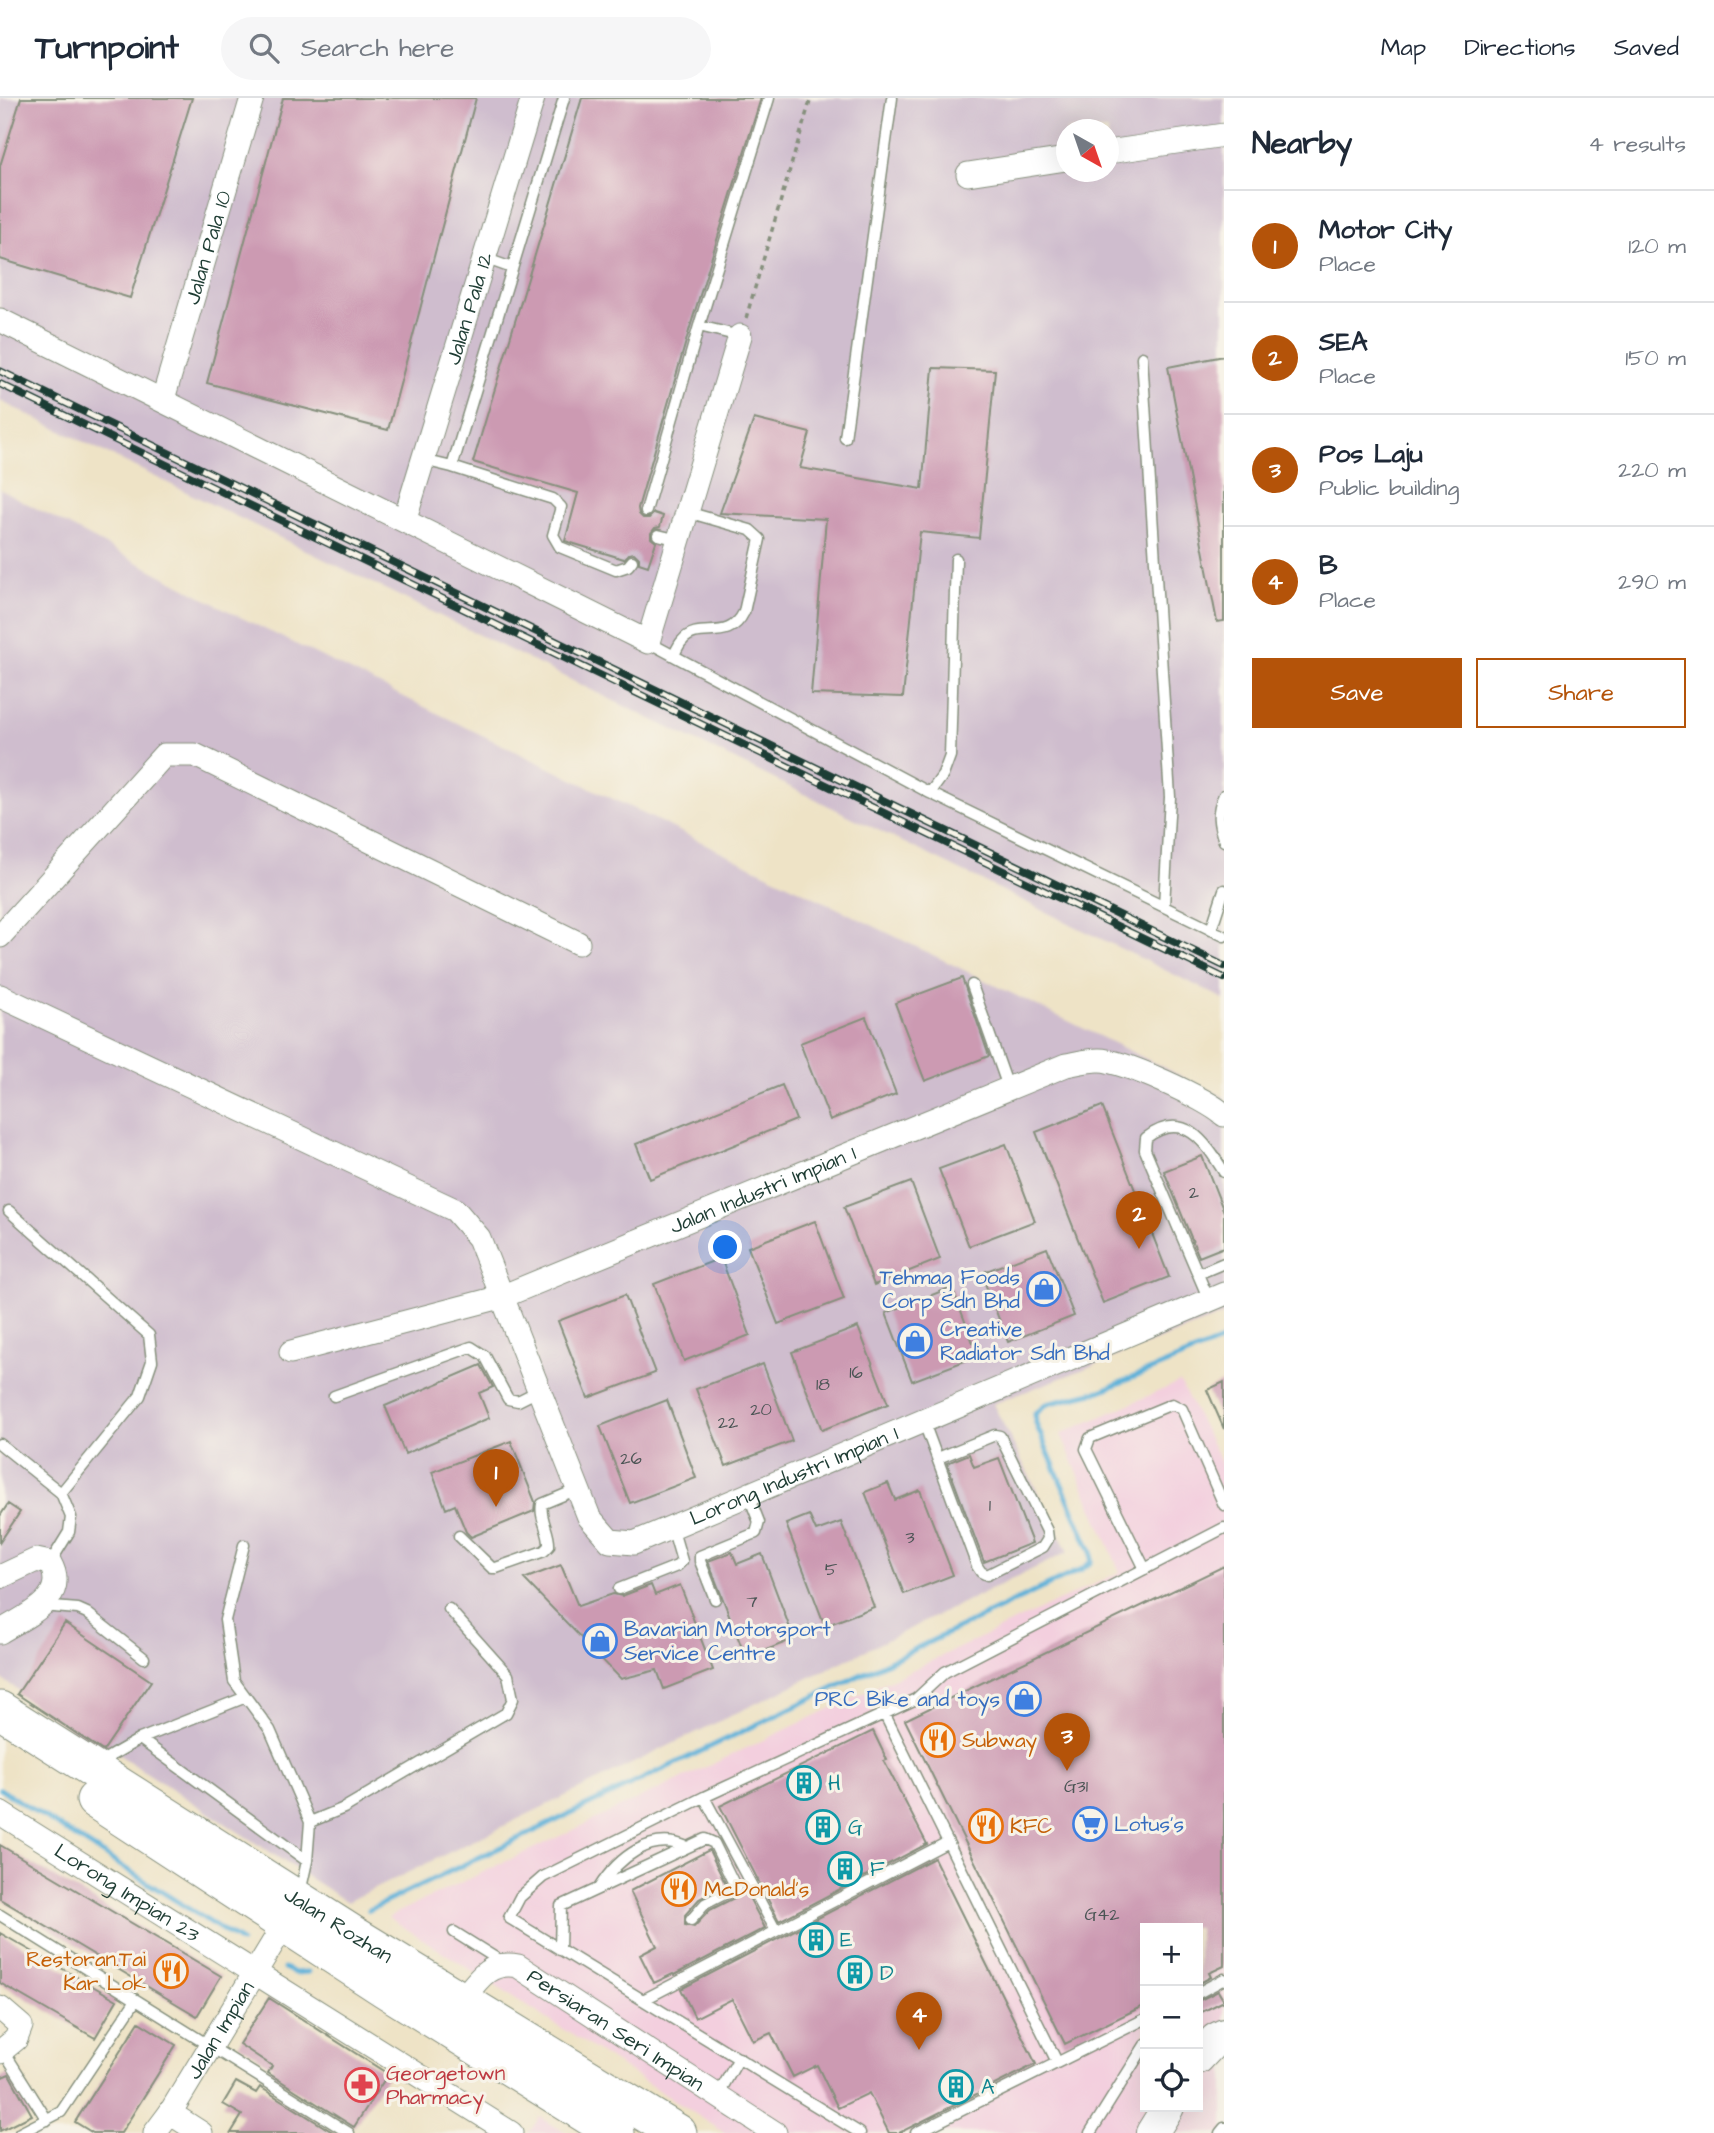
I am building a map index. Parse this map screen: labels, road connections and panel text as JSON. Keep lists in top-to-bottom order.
{
  "streets": {
    "main road": ["Jalan Rozhan"],
    "street": [
      "Jalan Pala 10",
      "Jalan Pala 12",
      "Jalan Industri Impian 1",
      "Lorong Industri Impian 1",
      "Lorong Impian 23",
      "Jalan Impian",
      "Persiaran Seri Impian"
    ]
  },
  "crossings": [
    ["Jalan Industri Impian 1", "Lorong Industri Impian 1"],
    ["Lorong Impian 23", "Jalan Impian"],
    ["Jalan Rozhan", "Jalan Impian"]
  ],
  "places": {
    "shop": [
      "Tehmag Foods Corp Sdn Bhd",
      "Creative Radiator Sdn Bhd",
      "Bavarian Motorsport Service Centre",
      "PRC Bike and toys"
    ],
    "restaurant": [
      "Subway",
      "KFC",
      "McDonald's",
      "Restoran.Tai Kar Lok"
    ],
    "building": [
      "H",
      "G",
      "F",
      "E",
      "D",
      "A"
    ],
    "supermarket": ["Lotus's"],
    "pharmacy": ["Georgetown Pharmacy"]
  },
  "house_numbers": [
    "2",
    "16",
    "18",
    "20",
    "22",
    "26",
    "1",
    "3",
    "5",
    "7",
    "G31",
    "G42"
  ],
  "north": "bottom right",
  "page": {
    "header": "Turnpoint",
    "search": "Search here",
    "nav": ["Map", "Directions", "Saved"],
    "heading": ["Nearby", "4 results"],
    "list": [
      {
        "mark": "1",
        "name": "Motor City",
        "note": "Place",
        "value": "120 m"
      },
      {
        "mark": "2",
        "name": "SEA",
        "note": "Place",
        "value": "150 m"
      },
      {
        "mark": "3",
        "name": "Pos Laju",
        "note": "Public building",
        "value": "220 m"
      },
      {
        "mark": "4",
        "name": "B",
        "note": "Place",
        "value": "290 m"
      }
    ],
    "buttons": ["Save", "Share"],
    "pins": [
      "2",
      "1",
      "3",
      "4"
    ],
    "map_buttons": ["+", "−"]
  }
}
